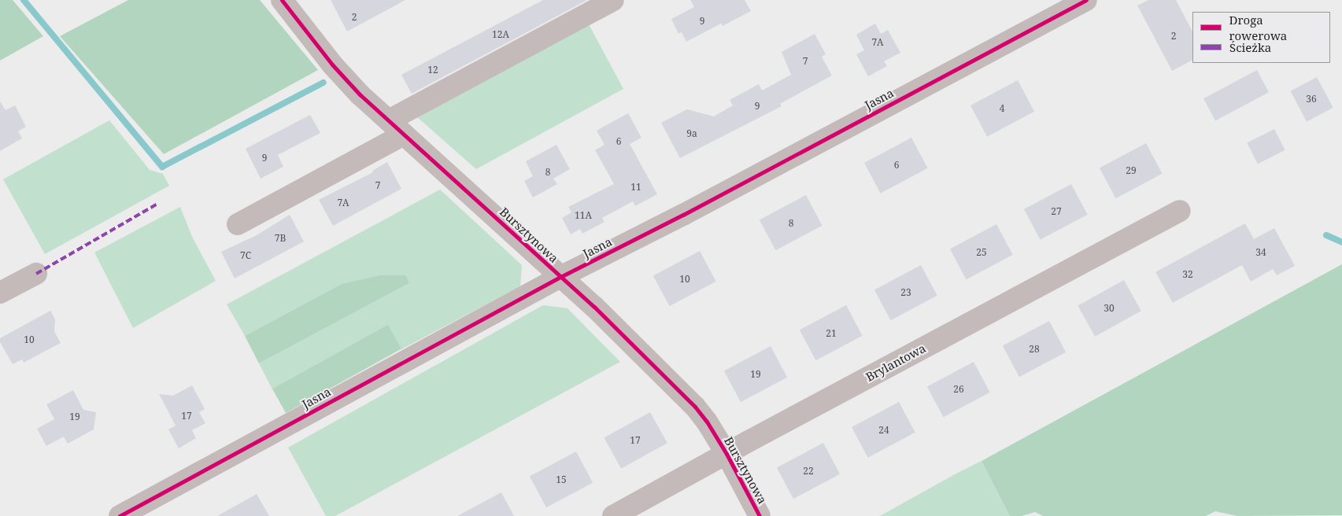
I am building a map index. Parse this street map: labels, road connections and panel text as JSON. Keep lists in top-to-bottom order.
{
  "streets": {
    "street": ["Jasna", "Bursztynowa", "Brylantowa"]
  },
  "crossings": [
    ["Jasna", "Bursztynowa"],
    ["Bursztynowa", "Brylantowa"]
  ],
  "house_numbers": [
    "2",
    "9",
    "12A",
    "2",
    "7A",
    "7",
    "12",
    "36",
    "9",
    "4",
    "9a",
    "6",
    "9",
    "6",
    "29",
    "8",
    "7",
    "11",
    "7A",
    "27",
    "11A",
    "8",
    "7B",
    "25",
    "34",
    "7C",
    "32",
    "10",
    "23",
    "30",
    "21",
    "10",
    "28",
    "19",
    "26",
    "17",
    "19",
    "24",
    "17",
    "22",
    "15"
  ],
  "legend": ["Droga rowerowa", "Ścieżka"]
}
